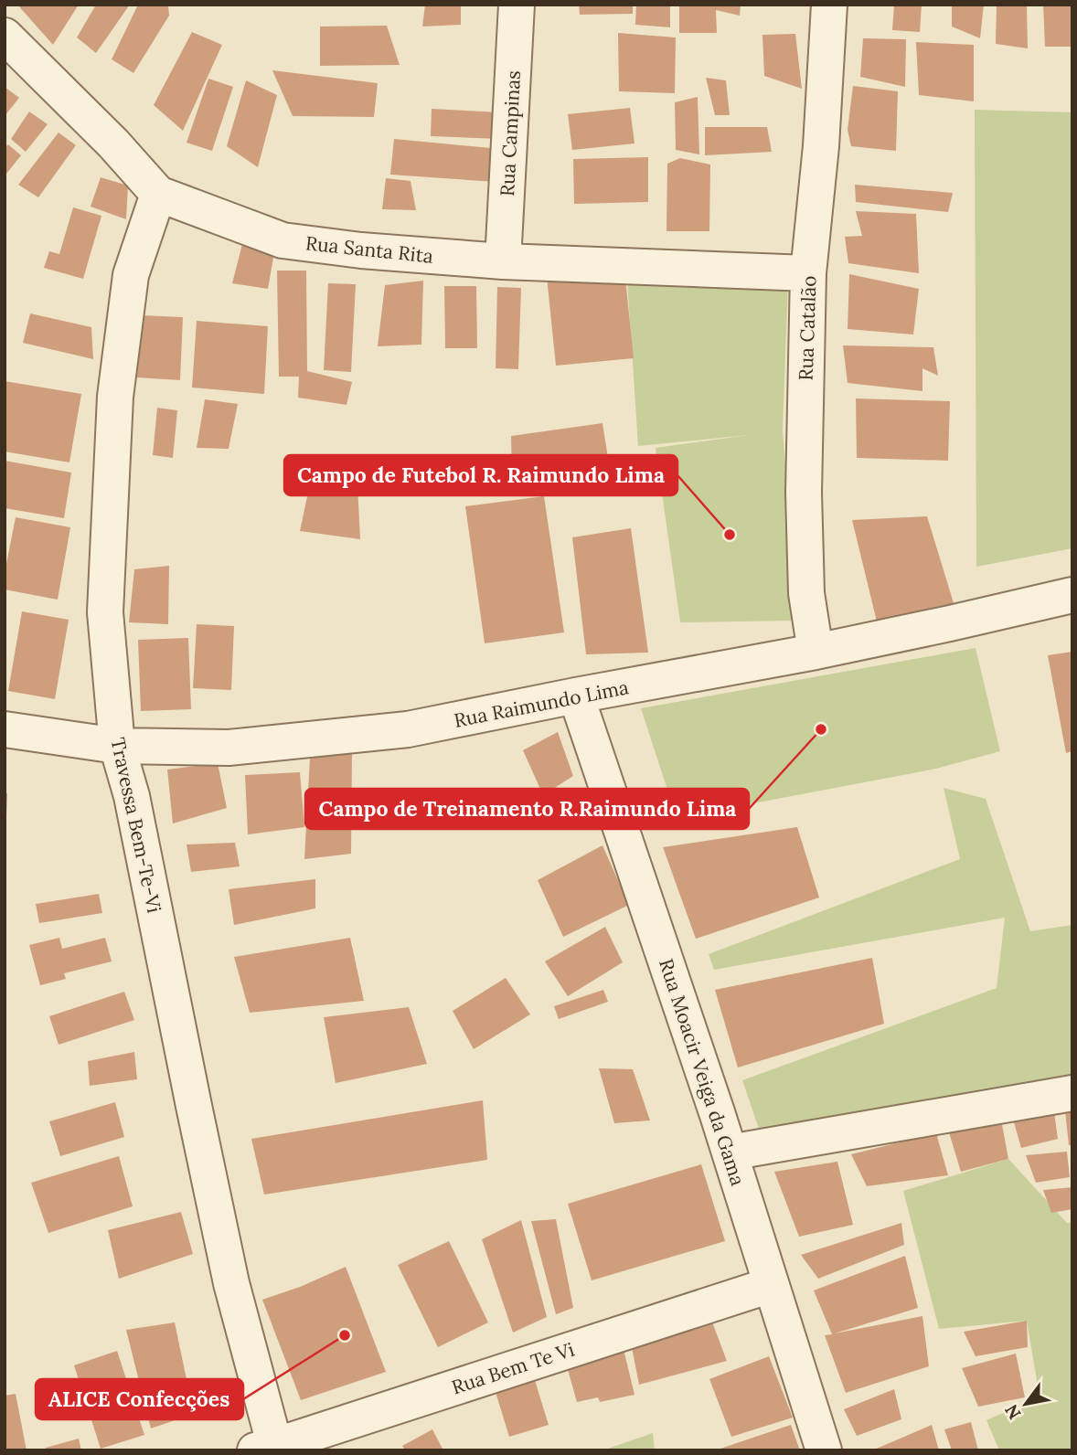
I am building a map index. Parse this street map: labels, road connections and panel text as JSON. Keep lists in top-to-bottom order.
{
  "streets": {
    "street": [
      "Rua Campinas",
      "Rua Santa Rita",
      "Rua Catalão",
      "Rua Raimundo Lima",
      "Travessa Bem-Te-Vi",
      "Rua Moacir Veiga da Gama",
      "Rua Bem Te Vi"
    ]
  },
  "crossings": [
    ["Rua Campinas", "Rua Santa Rita"],
    ["Rua Santa Rita", "Rua Catalão"],
    ["Rua Santa Rita", "Travessa Bem-Te-Vi"],
    ["Rua Catalão", "Rua Raimundo Lima"],
    ["Rua Raimundo Lima", "Travessa Bem-Te-Vi"],
    ["Rua Raimundo Lima", "Rua Moacir Veiga da Gama"],
    ["Travessa Bem-Te-Vi", "Rua Bem Te Vi"],
    ["Rua Moacir Veiga da Gama", "Rua Bem Te Vi"]
  ],
  "places": ["Campo de Futebol R. Raimundo Lima", "Campo de Treinamento R.Raimundo Lima", "ALICE Confecções"],
  "north": "bottom left"
}
